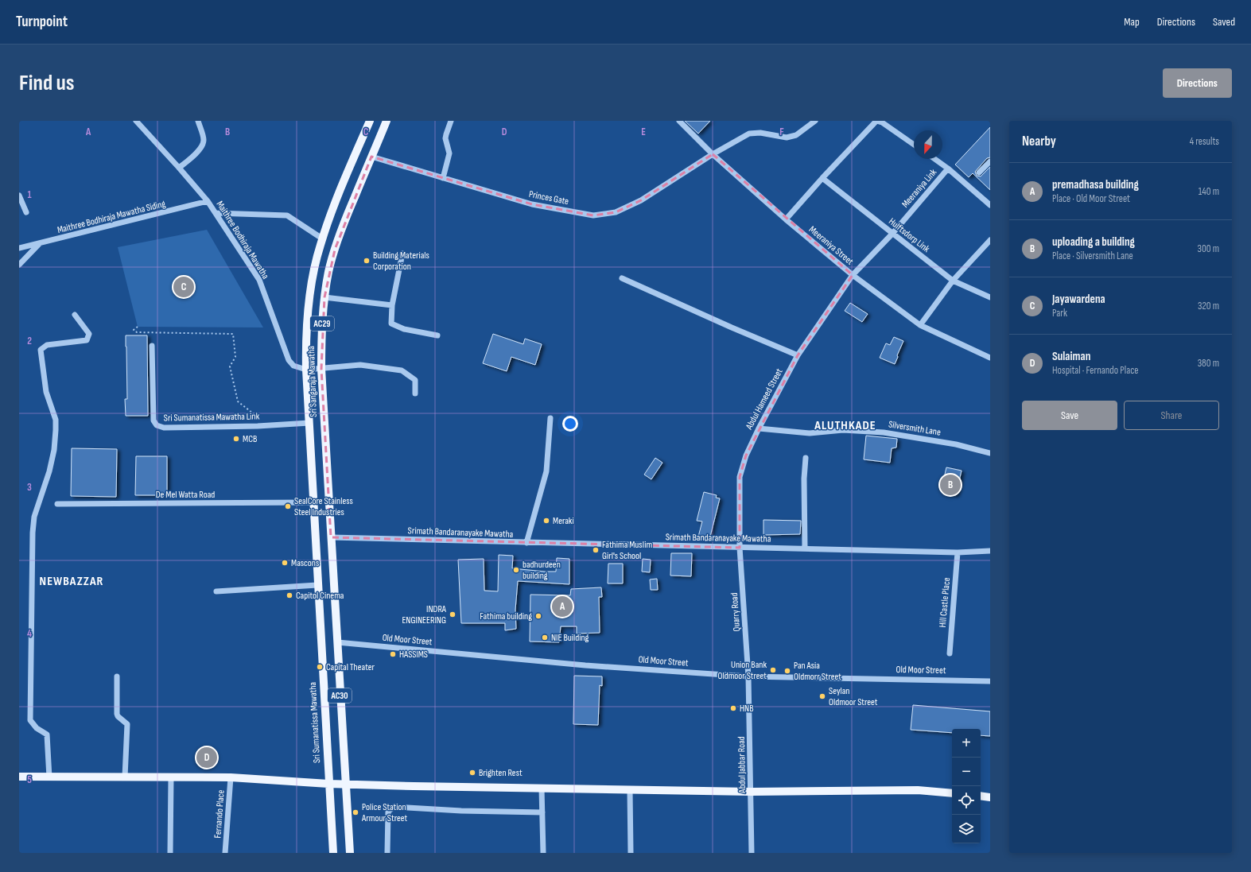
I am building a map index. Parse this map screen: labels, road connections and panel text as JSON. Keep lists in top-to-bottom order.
{
  "streets": {
    "main road": [
      "AC29",
      "Sri Sangaraja Mawatha",
      "AC30",
      "Sri Sumanatissa Mawatha"
    ],
    "street": [
      "Meeraniya Link",
      "Princes Gate",
      "Maithree Bodhiraja Mawatha Siding",
      "Hulftsdorp Link",
      "Maithree Bodhiraja Mawatha",
      "Meeraniya Street",
      "Abdul Hameed Street",
      "Sri Sumanatissa Mawatha Link",
      "Silversmith Lane",
      "De Mel Watta Road",
      "Srimath Bandaranayake Mawatha",
      "Hill Castle Place",
      "Quarry Road",
      "Old Moor Street",
      "Abdul Jabbar Road",
      "Fernando Place"
    ]
  },
  "crossings": [
    ["Meeraniya Link", "Hulftsdorp Link"],
    ["Meeraniya Link", "Meeraniya Street"],
    ["Meeraniya Link", "Abdul Hameed Street"],
    ["Princes Gate", "Meeraniya Street"],
    ["Princes Gate", "Sri Sangaraja Mawatha"],
    ["Maithree Bodhiraja Mawatha Siding", "Maithree Bodhiraja Mawatha"],
    ["Maithree Bodhiraja Mawatha", "Sri Sangaraja Mawatha"],
    ["Meeraniya Street", "Abdul Hameed Street"],
    ["Sri Sangaraja Mawatha", "Sri Sumanatissa Mawatha Link"],
    ["Sri Sangaraja Mawatha", "De Mel Watta Road"],
    ["Sri Sangaraja Mawatha", "Srimath Bandaranayake Mawatha"],
    ["Sri Sangaraja Mawatha", "AC30"],
    ["Sri Sangaraja Mawatha", "Sri Sumanatissa Mawatha"],
    ["Abdul Hameed Street", "Silversmith Lane"],
    ["Abdul Hameed Street", "Srimath Bandaranayake Mawatha"],
    ["Abdul Hameed Street", "Quarry Road"],
    ["Srimath Bandaranayake Mawatha", "Hill Castle Place"],
    ["Srimath Bandaranayake Mawatha", "Quarry Road"],
    ["Srimath Bandaranayake Mawatha", "AC30"],
    ["Quarry Road", "Old Moor Street"],
    ["Quarry Road", "Abdul Jabbar Road"],
    ["Old Moor Street", "AC30"],
    ["Old Moor Street", "Abdul Jabbar Road"]
  ],
  "districts": ["ALUTHKADE", "NEWBAZZAR"],
  "places": [
    "Building Materials Corporation",
    "MCB",
    "SealCore Stainless Steel Industries",
    "Meraki",
    "Fathima Muslim Girl's School",
    "Mascons",
    "badhurdeen building",
    "Capitol Cinema",
    "INDRA ENGINEERING",
    "Fathima building",
    "NIE Building",
    "HASSIMS",
    "Capital Theater",
    "Union Bank Oldmoor Street",
    "Pan Asia Oldmorr Street",
    "Seylan Oldmoor Street",
    "HNB",
    "Brighten Rest",
    "Police Station Armour Street"
  ],
  "north": "bottom",
  "page": {
    "header": "Turnpoint",
    "nav": ["Map", "Directions", "Saved"],
    "buttons": [
      "Directions",
      ["Save", "Share"]
    ],
    "title": "Find us",
    "heading": ["Nearby", "4 results"],
    "list": [
      {
        "mark": "A",
        "name": "premadhasa building",
        "note": "Place · Old Moor Street",
        "value": "140 m"
      },
      {
        "mark": "B",
        "name": "uploading a building",
        "note": "Place · Silversmith Lane",
        "value": "300 m"
      },
      {
        "mark": "C",
        "name": "Jayawardena",
        "note": "Park",
        "value": "320 m"
      },
      {
        "mark": "D",
        "name": "Sulaiman",
        "note": "Hospital · Fernando Place",
        "value": "380 m"
      }
    ],
    "pins": [
      "C",
      "B",
      "A",
      "D"
    ],
    "map_buttons": ["+", "−"]
  },
  "grid": {
    "columns": [
      "A",
      "B",
      "C",
      "D",
      "E",
      "F"
    ],
    "rows": [
      "1",
      "2",
      "3",
      "4",
      "5"
    ]
  }
}
